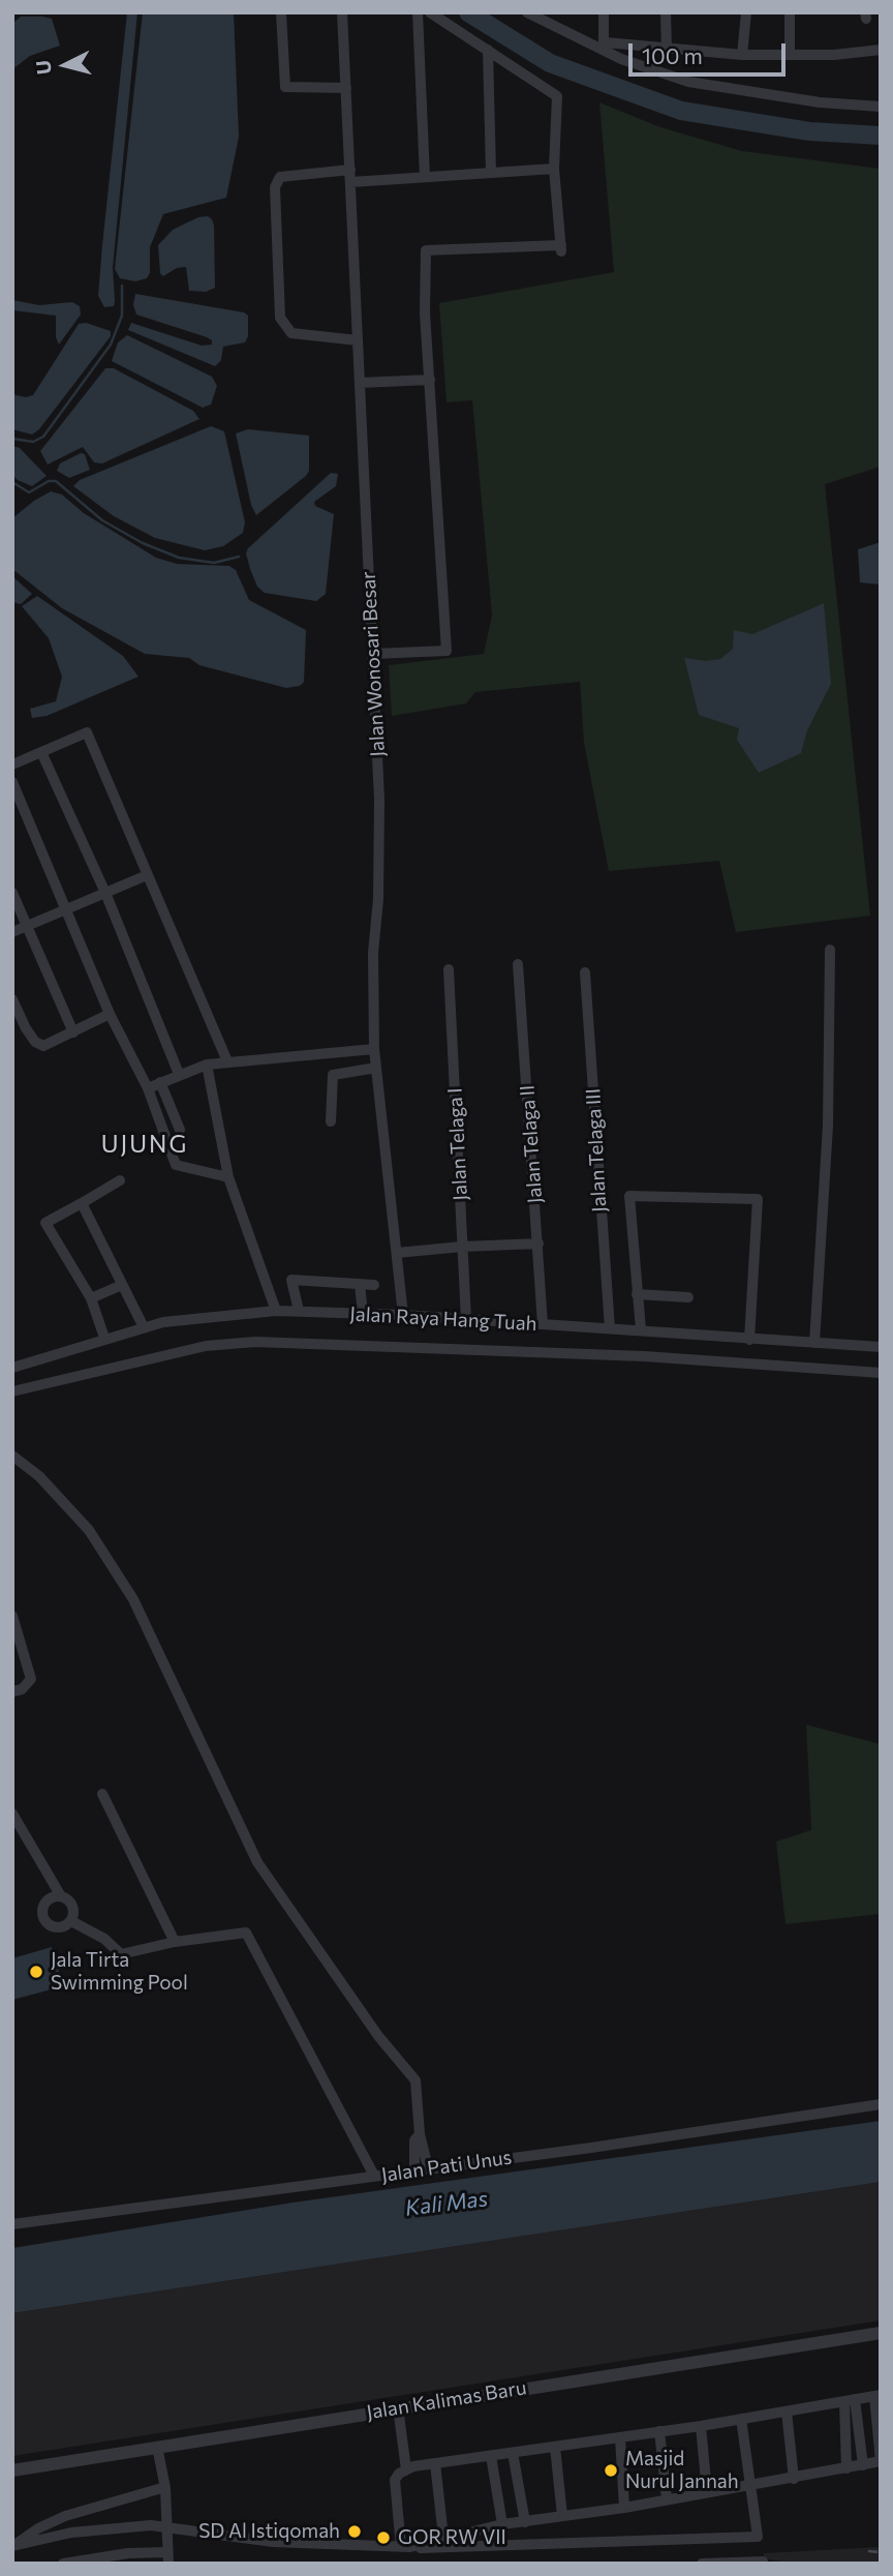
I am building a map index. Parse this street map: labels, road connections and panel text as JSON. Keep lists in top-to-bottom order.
{
  "streets": {
    "street": [
      "Jalan Wonosari Besar",
      "Jalan Telaga I",
      "Jalan Telaga II",
      "Jalan Telaga III",
      "Jalan Raya Hang Tuah",
      "Jalan Pati Unus",
      "Jalan Kalimas Baru"
    ]
  },
  "crossings": [
    ["Jalan Wonosari Besar", "Jalan Raya Hang Tuah"],
    ["Jalan Telaga I", "Jalan Raya Hang Tuah"],
    ["Jalan Telaga II", "Jalan Raya Hang Tuah"],
    ["Jalan Telaga III", "Jalan Raya Hang Tuah"]
  ],
  "districts": ["UJUNG"],
  "water": ["Kali Mas"],
  "places": [
    "Jala Tirta Swimming Pool",
    "Masjid Nurul Jannah",
    "SD Al Istiqomah",
    "GOR RW VII"
  ],
  "scale_bar": "100 m",
  "north": "left"
}
